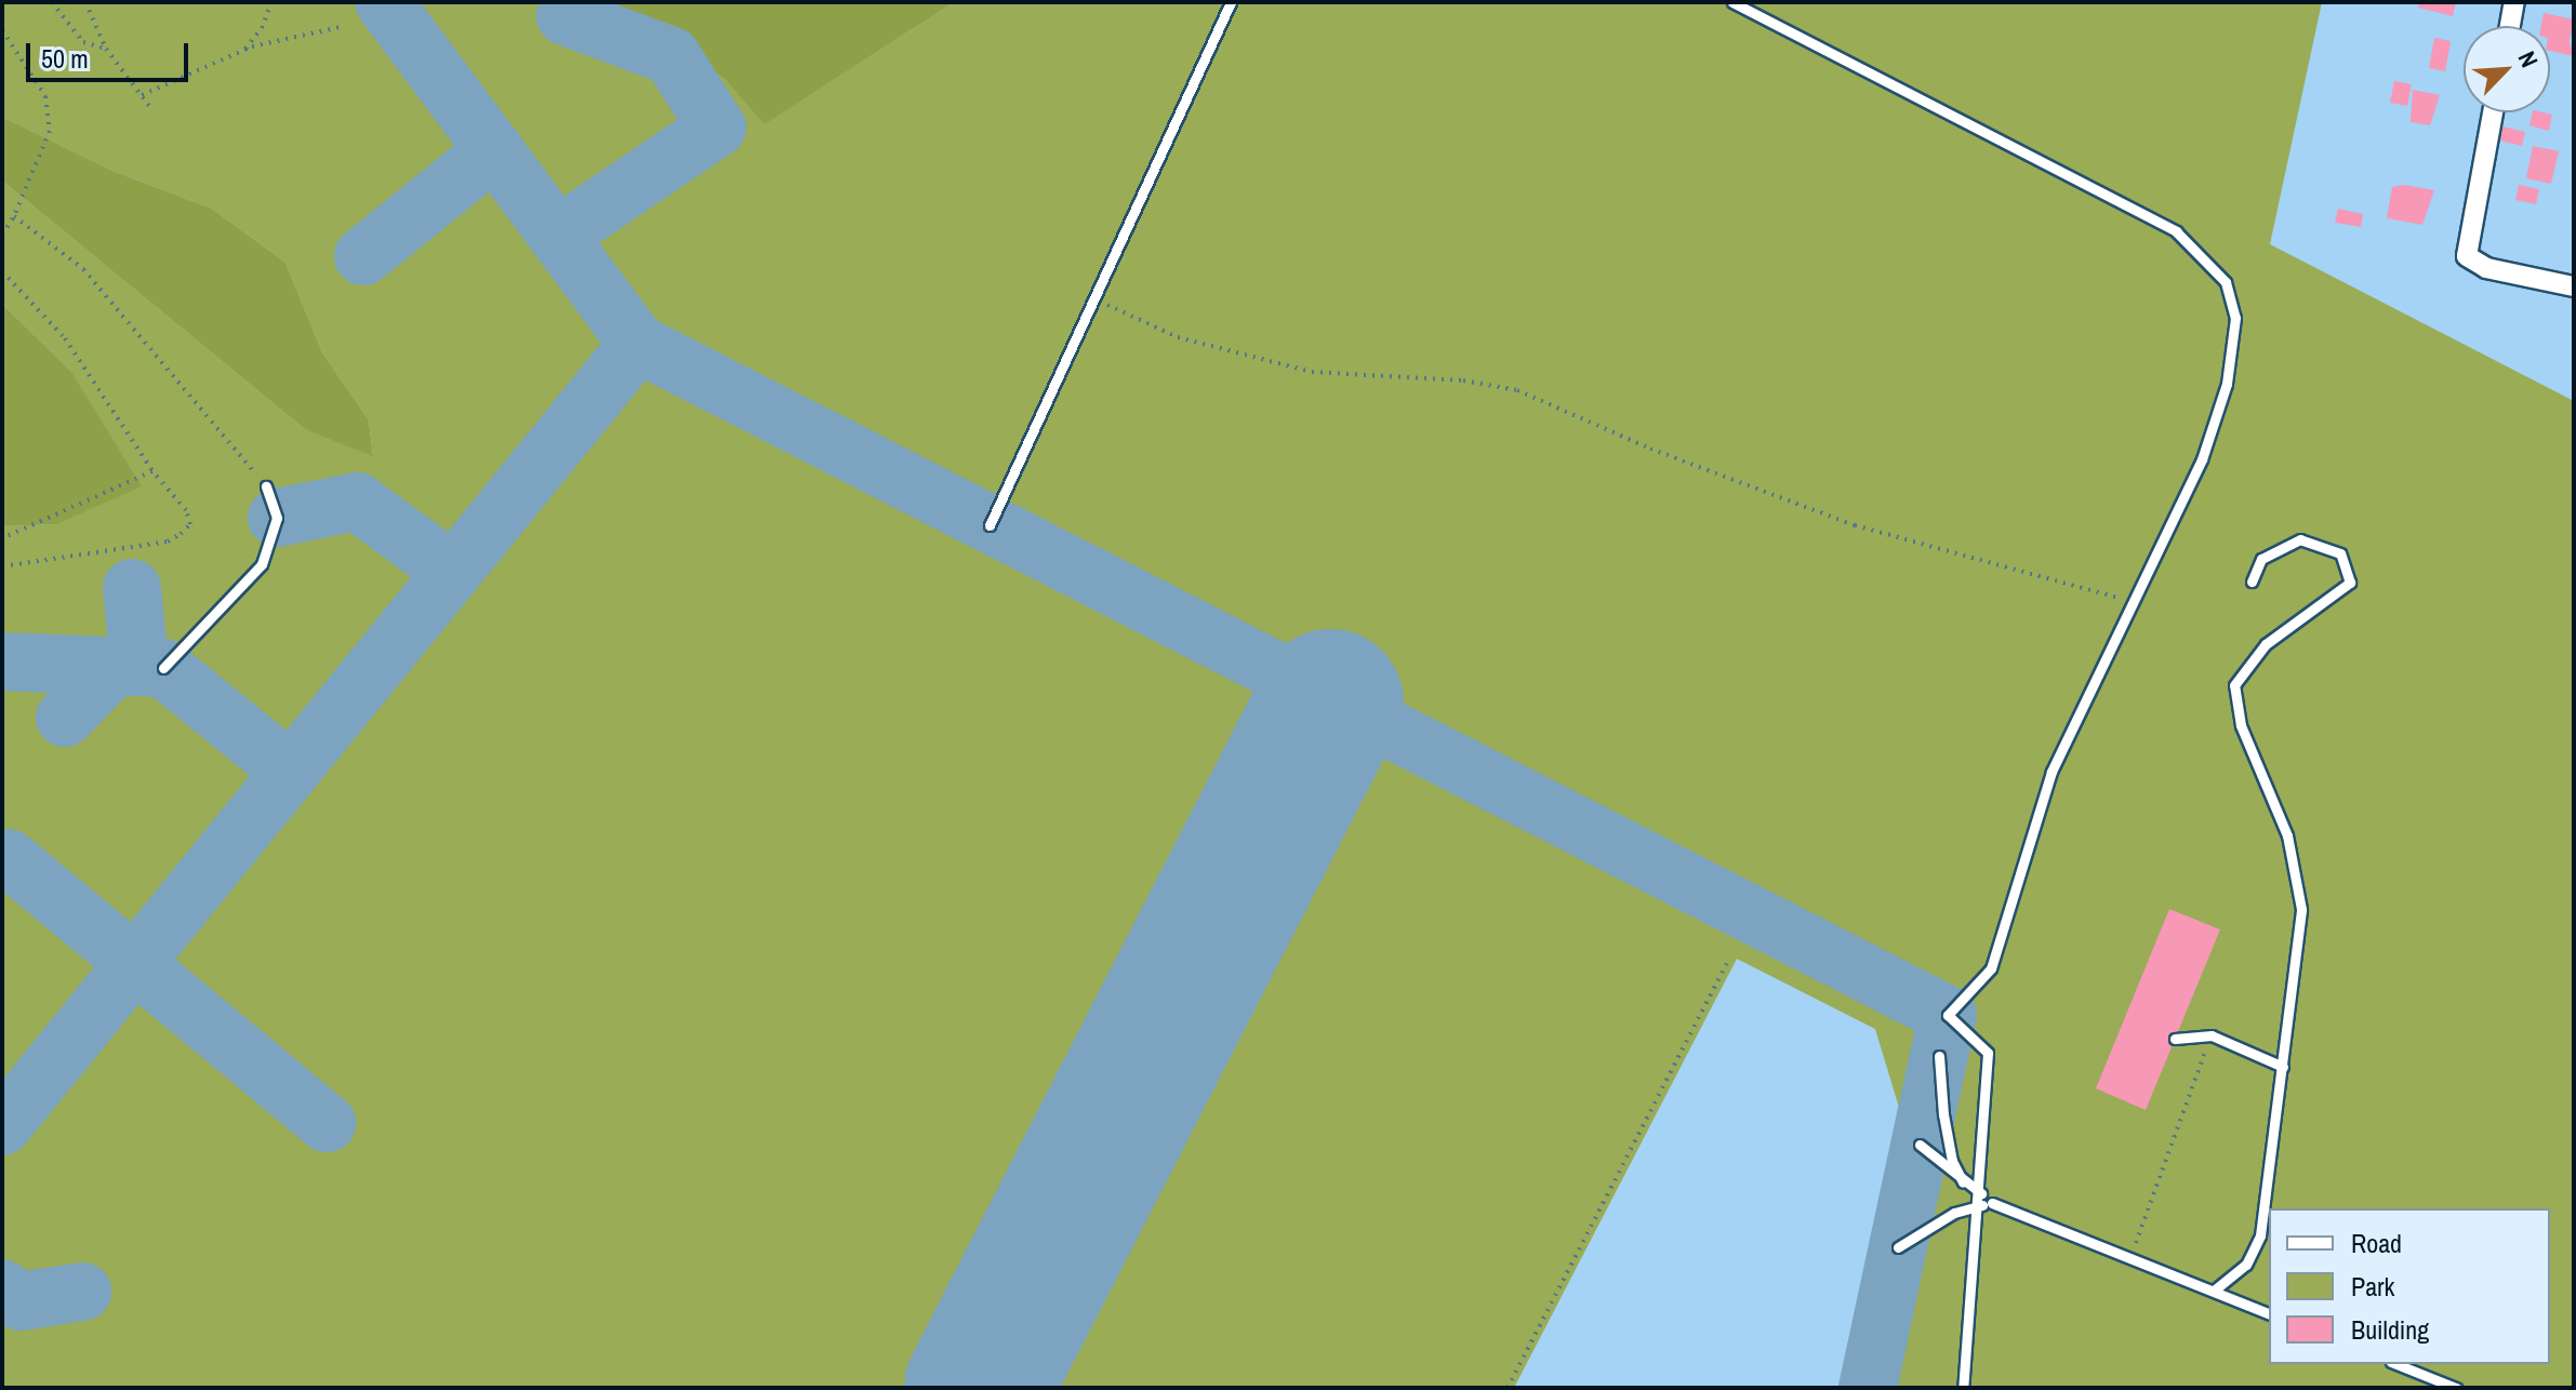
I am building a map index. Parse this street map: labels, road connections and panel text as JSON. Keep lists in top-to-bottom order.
{
  "legend": ["Road", "Park", "Building"],
  "scale_bar": "50 m",
  "north": "top right"
}
